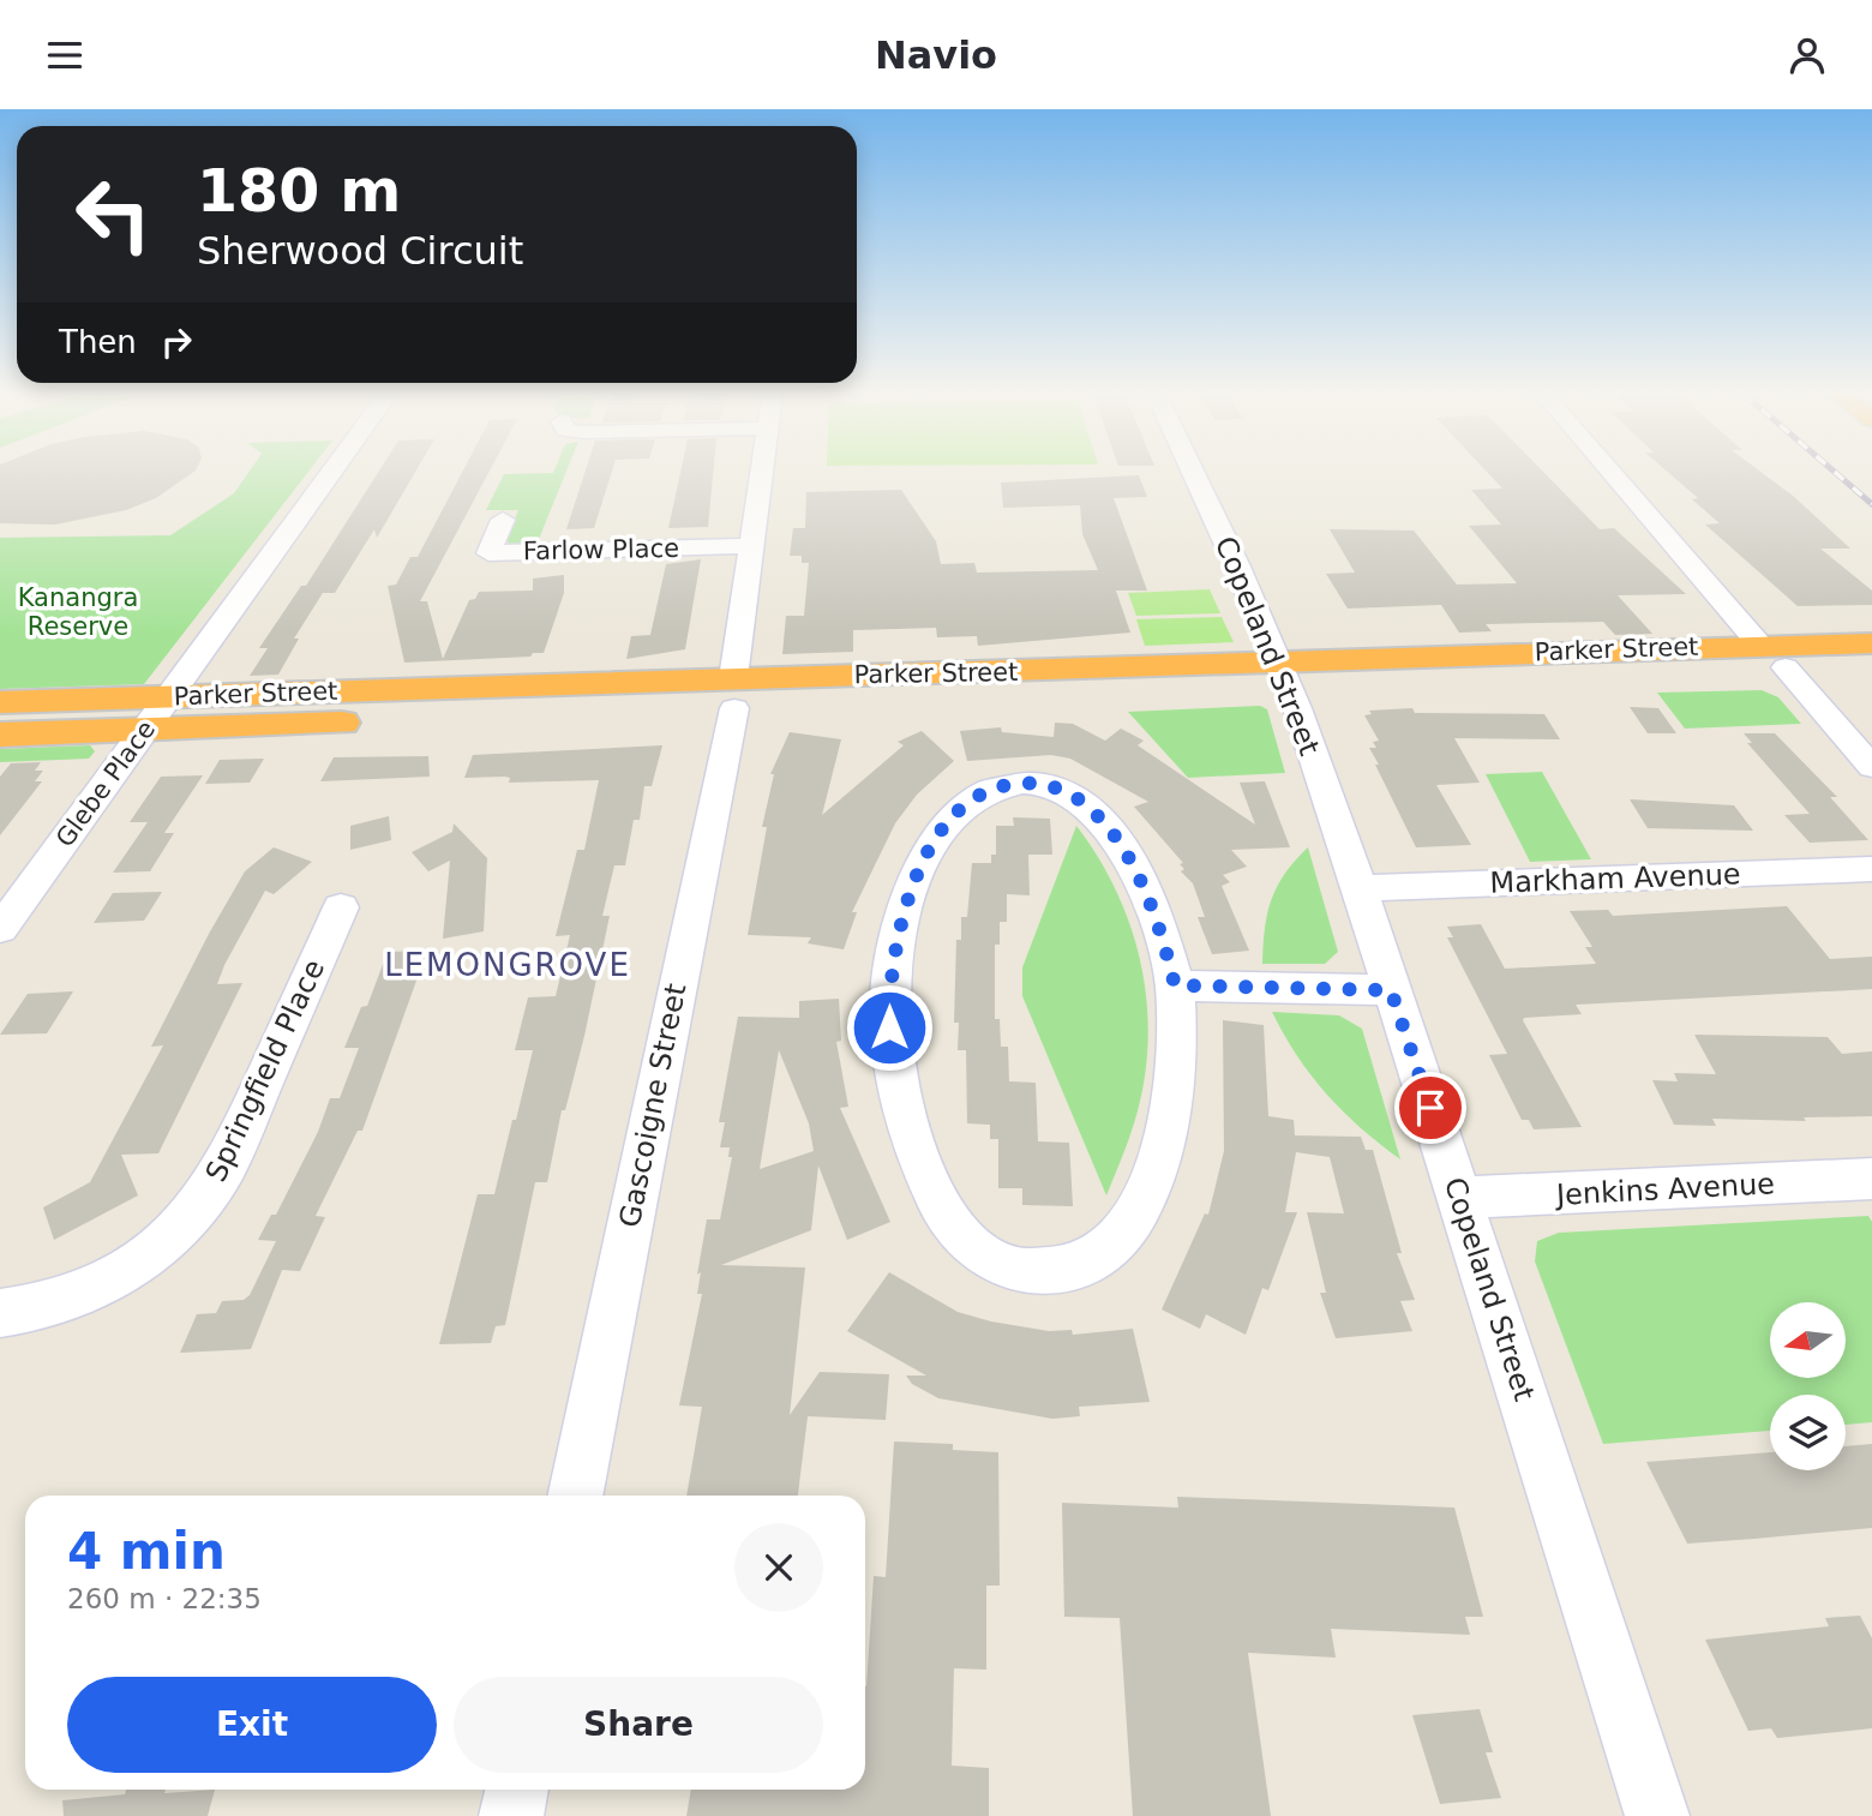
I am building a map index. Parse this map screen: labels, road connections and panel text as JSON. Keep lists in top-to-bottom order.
{
  "streets": {
    "highway": ["Parker Street"],
    "street": [
      "Farlow Place",
      "Copeland Street",
      "Glebe Place",
      "Markham Avenue",
      "Springfield Place",
      "Gascoigne Street",
      "Jenkins Avenue"
    ]
  },
  "crossings": [
    ["Farlow Place", "Gascoigne Street"],
    ["Copeland Street", "Parker Street"],
    ["Copeland Street", "Markham Avenue"],
    ["Copeland Street", "Jenkins Avenue"],
    ["Parker Street", "Glebe Place"],
    ["Parker Street", "Gascoigne Street"]
  ],
  "districts": ["LEMONGROVE"],
  "parks": ["Kanangra Reserve"],
  "north": "left",
  "page": {
    "header": "Navio",
    "turn": ["180 m", "Sherwood Circuit"],
    "then": "Then",
    "heading": ["4 min", "260 m · 22:35"],
    "buttons": ["Exit", "Share"]
  }
}
